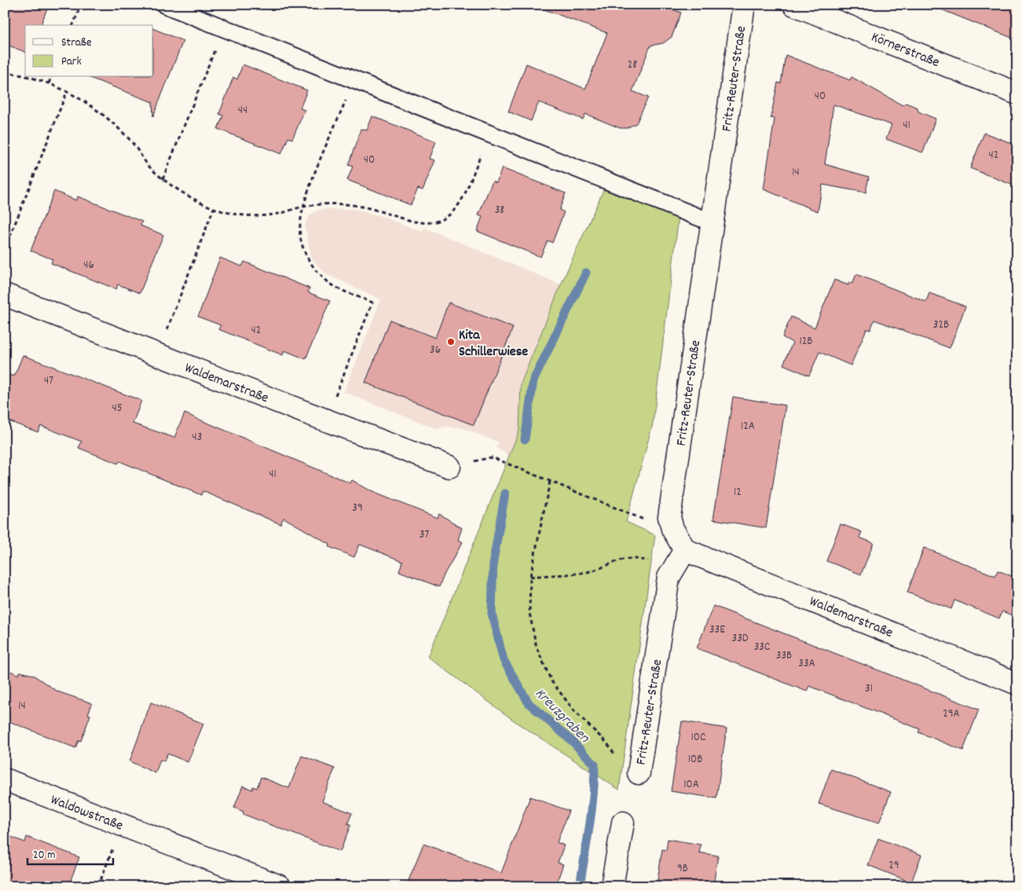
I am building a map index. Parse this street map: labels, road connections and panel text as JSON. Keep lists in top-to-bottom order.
{
  "streets": {
    "street": [
      "Körnerstraße",
      "Fritz-Reuter-Straße",
      "Waldemarstraße",
      "Waldowstraße"
    ]
  },
  "crossings": [
    ["Fritz-Reuter-Straße", "Waldemarstraße"]
  ],
  "water": ["Kreuzgraben"],
  "places": ["Kita Schillerwiese"],
  "house_numbers": [
    "28",
    "40",
    "44",
    "41",
    "42",
    "40",
    "14",
    "38",
    "46",
    "32B",
    "42",
    "12B",
    "36",
    "47",
    "45",
    "12A",
    "43",
    "41",
    "12",
    "39",
    "37",
    "33E",
    "33D",
    "33C",
    "33B",
    "33A",
    "31",
    "14",
    "29A",
    "10C",
    "10B",
    "10A",
    "29",
    "9B"
  ],
  "legend": ["Straße", "Park"],
  "scale_bar": "20 m"
}
